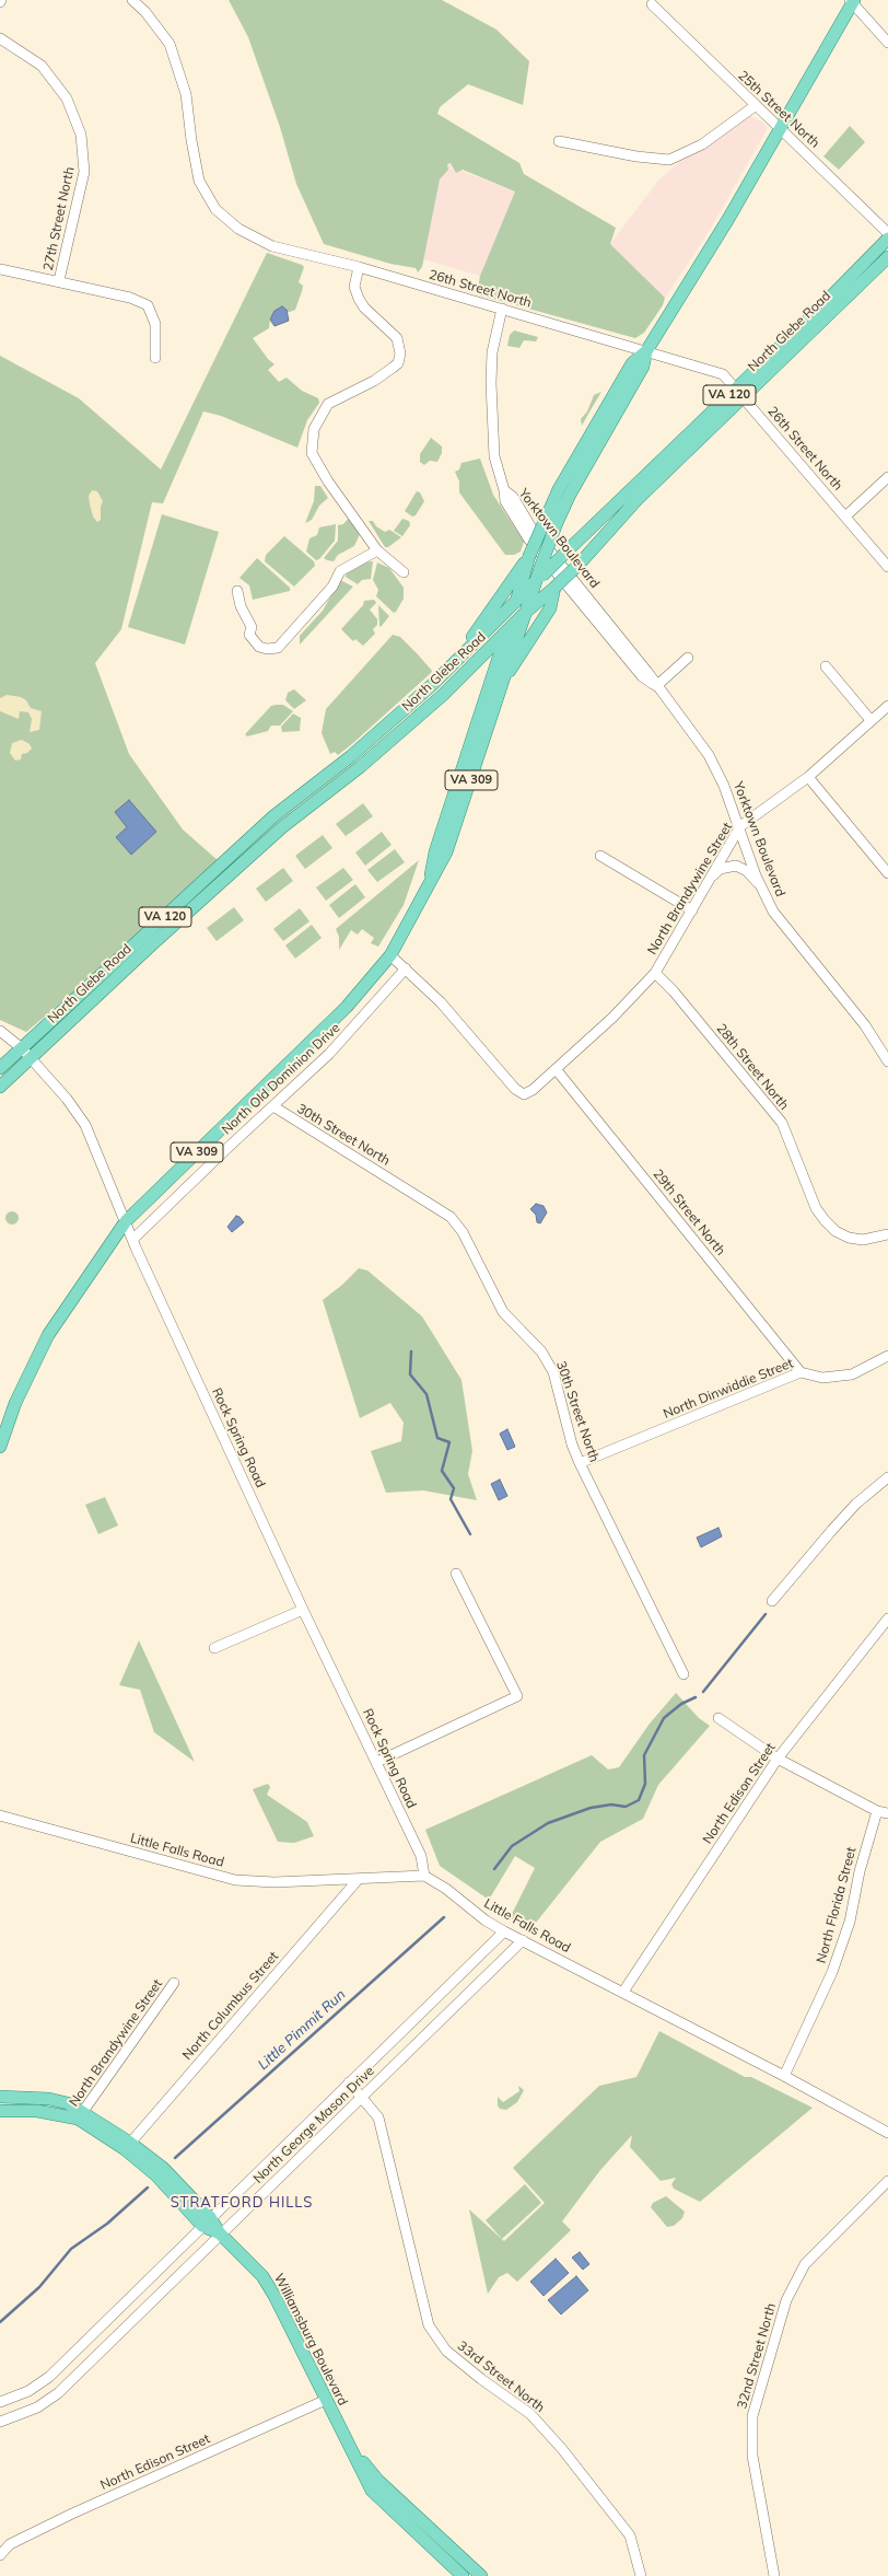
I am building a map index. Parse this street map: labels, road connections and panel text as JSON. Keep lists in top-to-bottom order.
{
  "streets": {
    "main road": [
      "North Glebe Road",
      "VA 120",
      "VA 309",
      "Williamsburg Boulevard"
    ],
    "street": [
      "25th Street North",
      "27th Street North",
      "26th Street North",
      "Yorktown Boulevard",
      "North Brandywine Street",
      "28th Street North",
      "North Old Dominion Drive",
      "30th Street North",
      "29th Street North",
      "North Dinwiddie Street",
      "Rock Spring Road",
      "North Edison Street",
      "Little Falls Road",
      "North Florida Street",
      "North Columbus Street",
      "North George Mason Drive",
      "32nd Street North",
      "33rd Street North"
    ]
  },
  "crossings": [
    ["25th Street North", "VA 309"],
    ["26th Street North", "North Glebe Road"],
    ["26th Street North", "Yorktown Boulevard"],
    ["26th Street North", "VA 309"],
    ["North Glebe Road", "VA 309"],
    ["North Glebe Road", "Rock Spring Road"],
    ["Yorktown Boulevard", "North Brandywine Street"],
    ["VA 309", "Rock Spring Road"],
    ["North Brandywine Street", "28th Street North"],
    ["North Brandywine Street", "North Old Dominion Drive"],
    ["North Brandywine Street", "29th Street North"],
    ["North Brandywine Street", "Williamsburg Boulevard"],
    ["North Old Dominion Drive", "30th Street North"],
    ["North Old Dominion Drive", "Rock Spring Road"],
    ["30th Street North", "North Dinwiddie Street"],
    ["29th Street North", "North Dinwiddie Street"],
    ["Rock Spring Road", "Little Falls Road"],
    ["North Edison Street", "Little Falls Road"],
    ["North Edison Street", "Williamsburg Boulevard"],
    ["Little Falls Road", "North Florida Street"],
    ["Little Falls Road", "North Columbus Street"],
    ["Little Falls Road", "North George Mason Drive"],
    ["North Columbus Street", "Williamsburg Boulevard"],
    ["North George Mason Drive", "Williamsburg Boulevard"],
    ["North George Mason Drive", "33rd Street North"]
  ],
  "districts": ["STRATFORD HILLS"],
  "water": ["Little Pimmit Run"]
}
